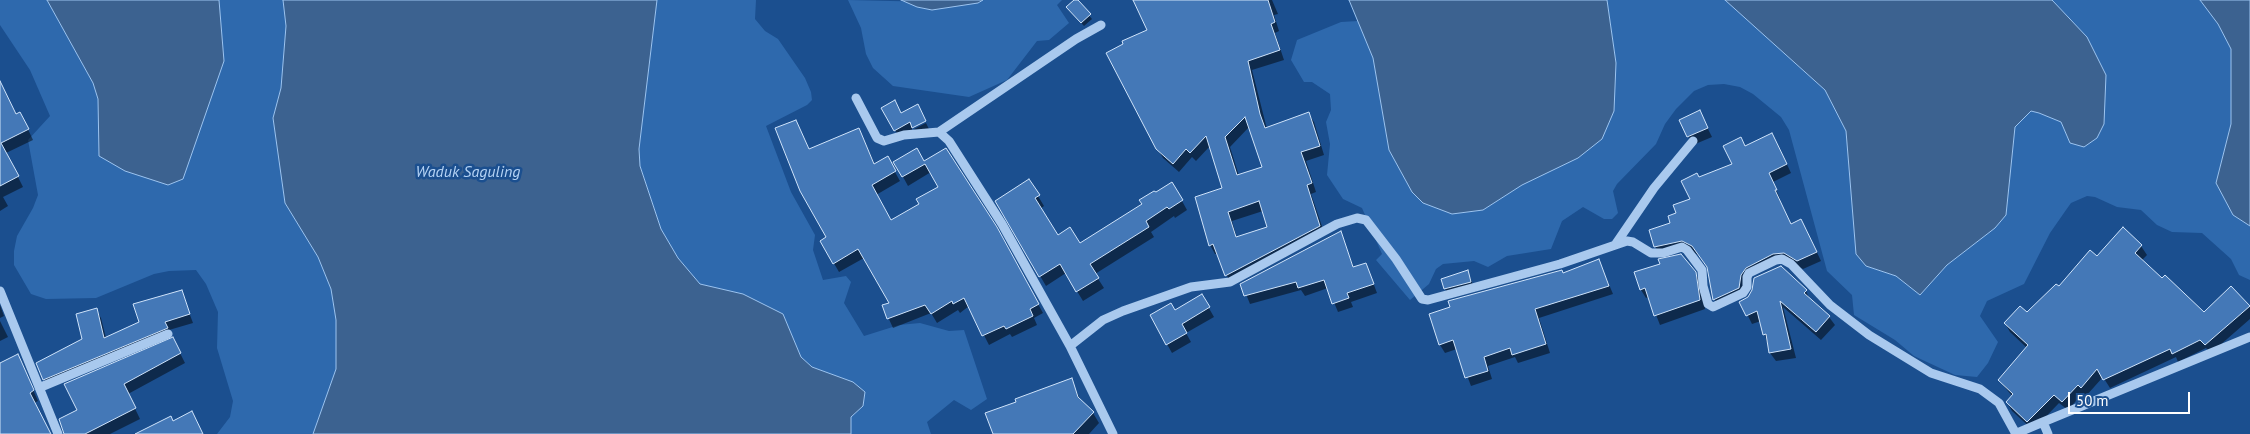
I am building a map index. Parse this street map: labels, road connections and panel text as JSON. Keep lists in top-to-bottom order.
{
  "water": ["Waduk Saguling"],
  "scale_bar": "50 m"
}
